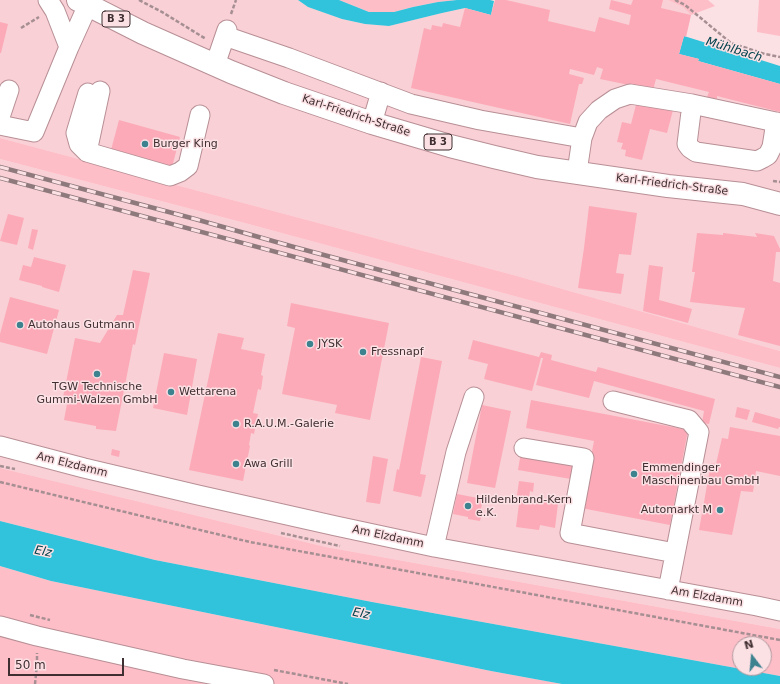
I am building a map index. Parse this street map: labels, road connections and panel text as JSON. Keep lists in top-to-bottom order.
{
  "streets": {
    "main road": ["B 3", "Karl-Friedrich-Straße"],
    "street": ["Am Elzdamm"]
  },
  "water": ["Mühlbach", "Elz"],
  "places": [
    "Burger King",
    "Autohaus Gutmann",
    "JYSK",
    "Fressnapf",
    "TGW Technische Gummi-Walzen GmbH",
    "Wettarena",
    "R.A.U.M.-Galerie",
    "Awa Grill",
    "Emmendinger Maschinenbau GmbH",
    "Hildenbrand-Kern e.K.",
    "Automarkt M"
  ],
  "scale_bar": "50 m",
  "north": "top"
}
